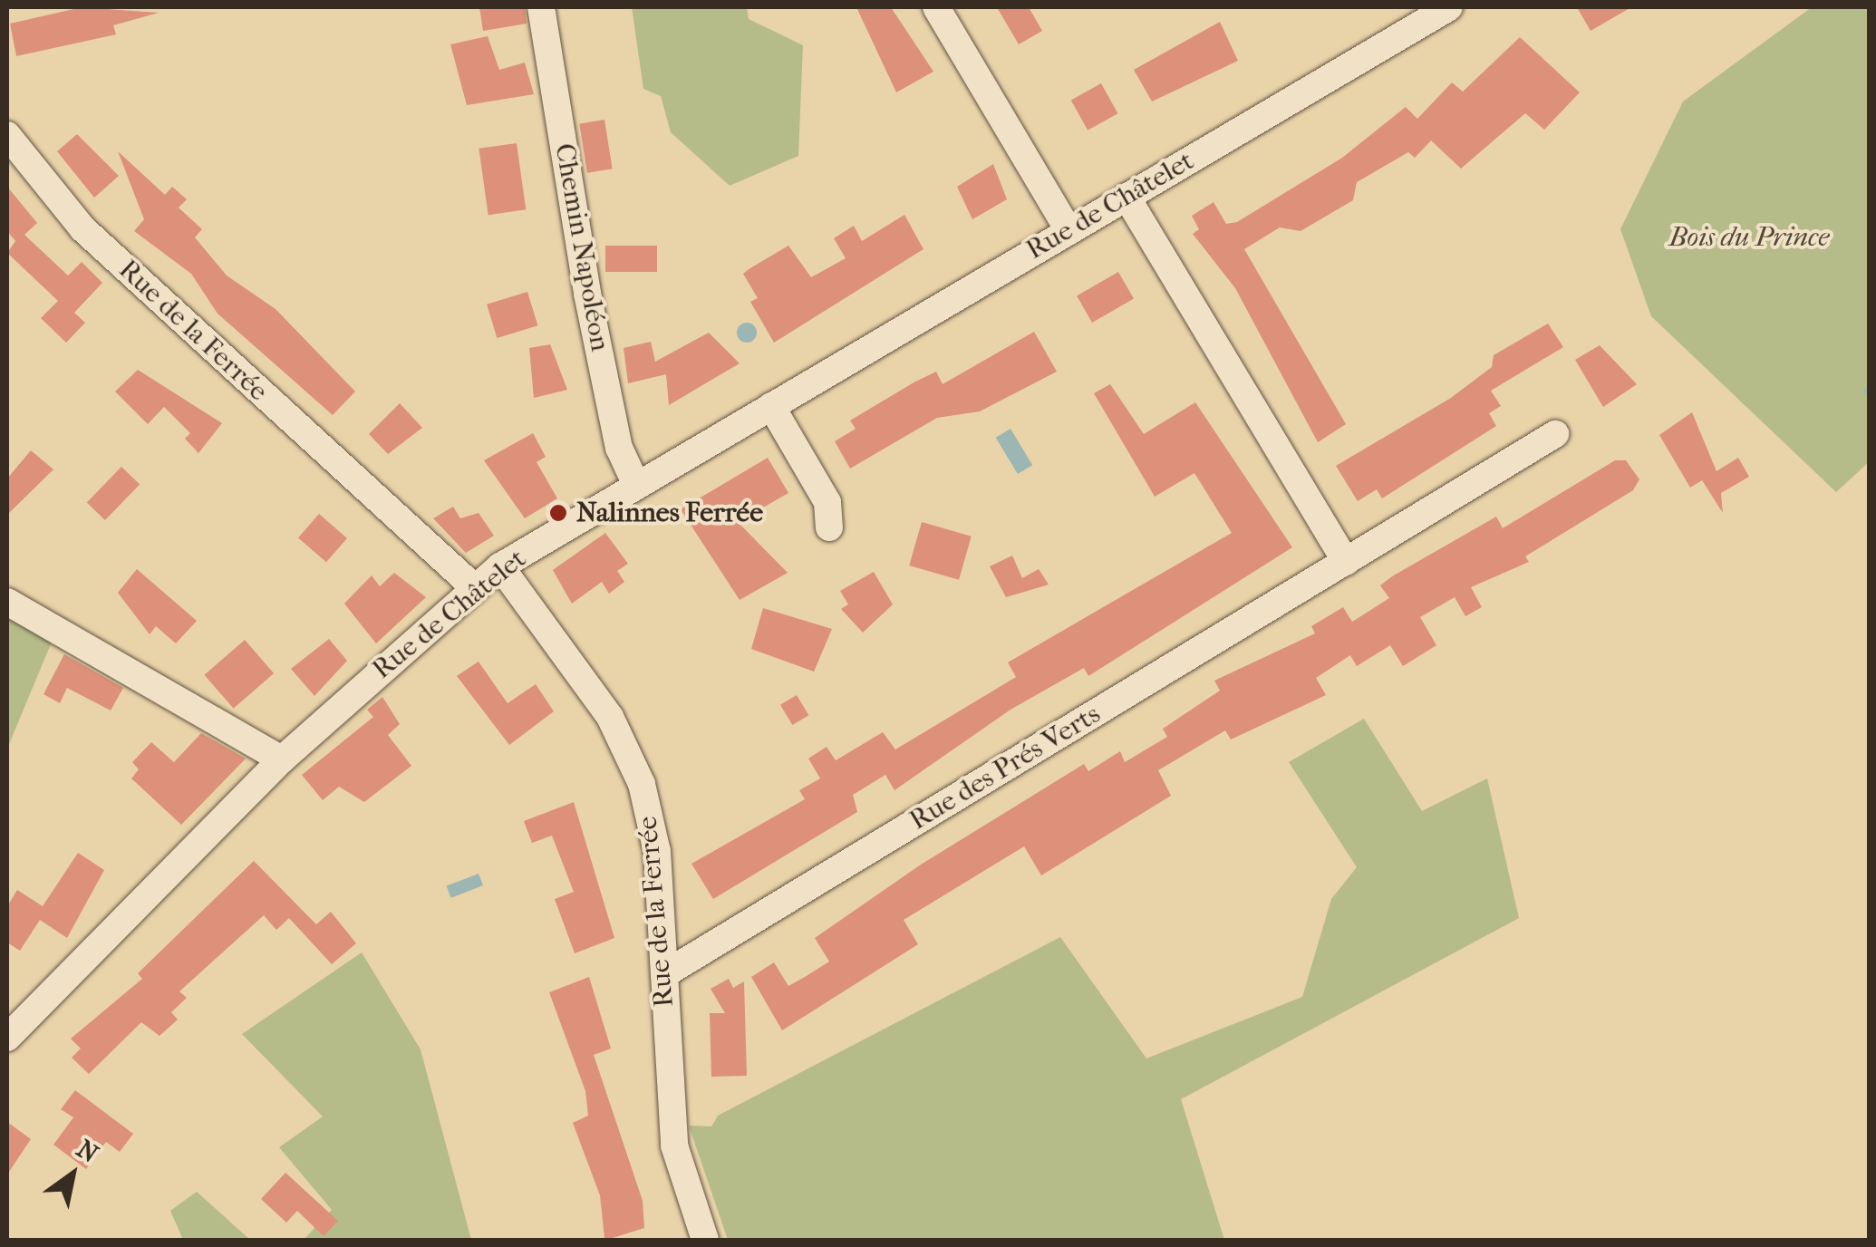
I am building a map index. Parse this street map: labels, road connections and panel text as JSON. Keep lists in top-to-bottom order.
{
  "streets": {
    "street": [
      "Rue de Châtelet",
      "Chemin Napoléon",
      "Rue de la Ferrée",
      "Rue des Prés Verts"
    ]
  },
  "crossings": [
    ["Rue de Châtelet", "Chemin Napoléon"],
    ["Rue de Châtelet", "Rue de la Ferrée"],
    ["Rue de la Ferrée", "Rue des Prés Verts"]
  ],
  "parks": ["Bois du Prince"],
  "places": ["Nalinnes Ferrée"],
  "north": "top right"
}
